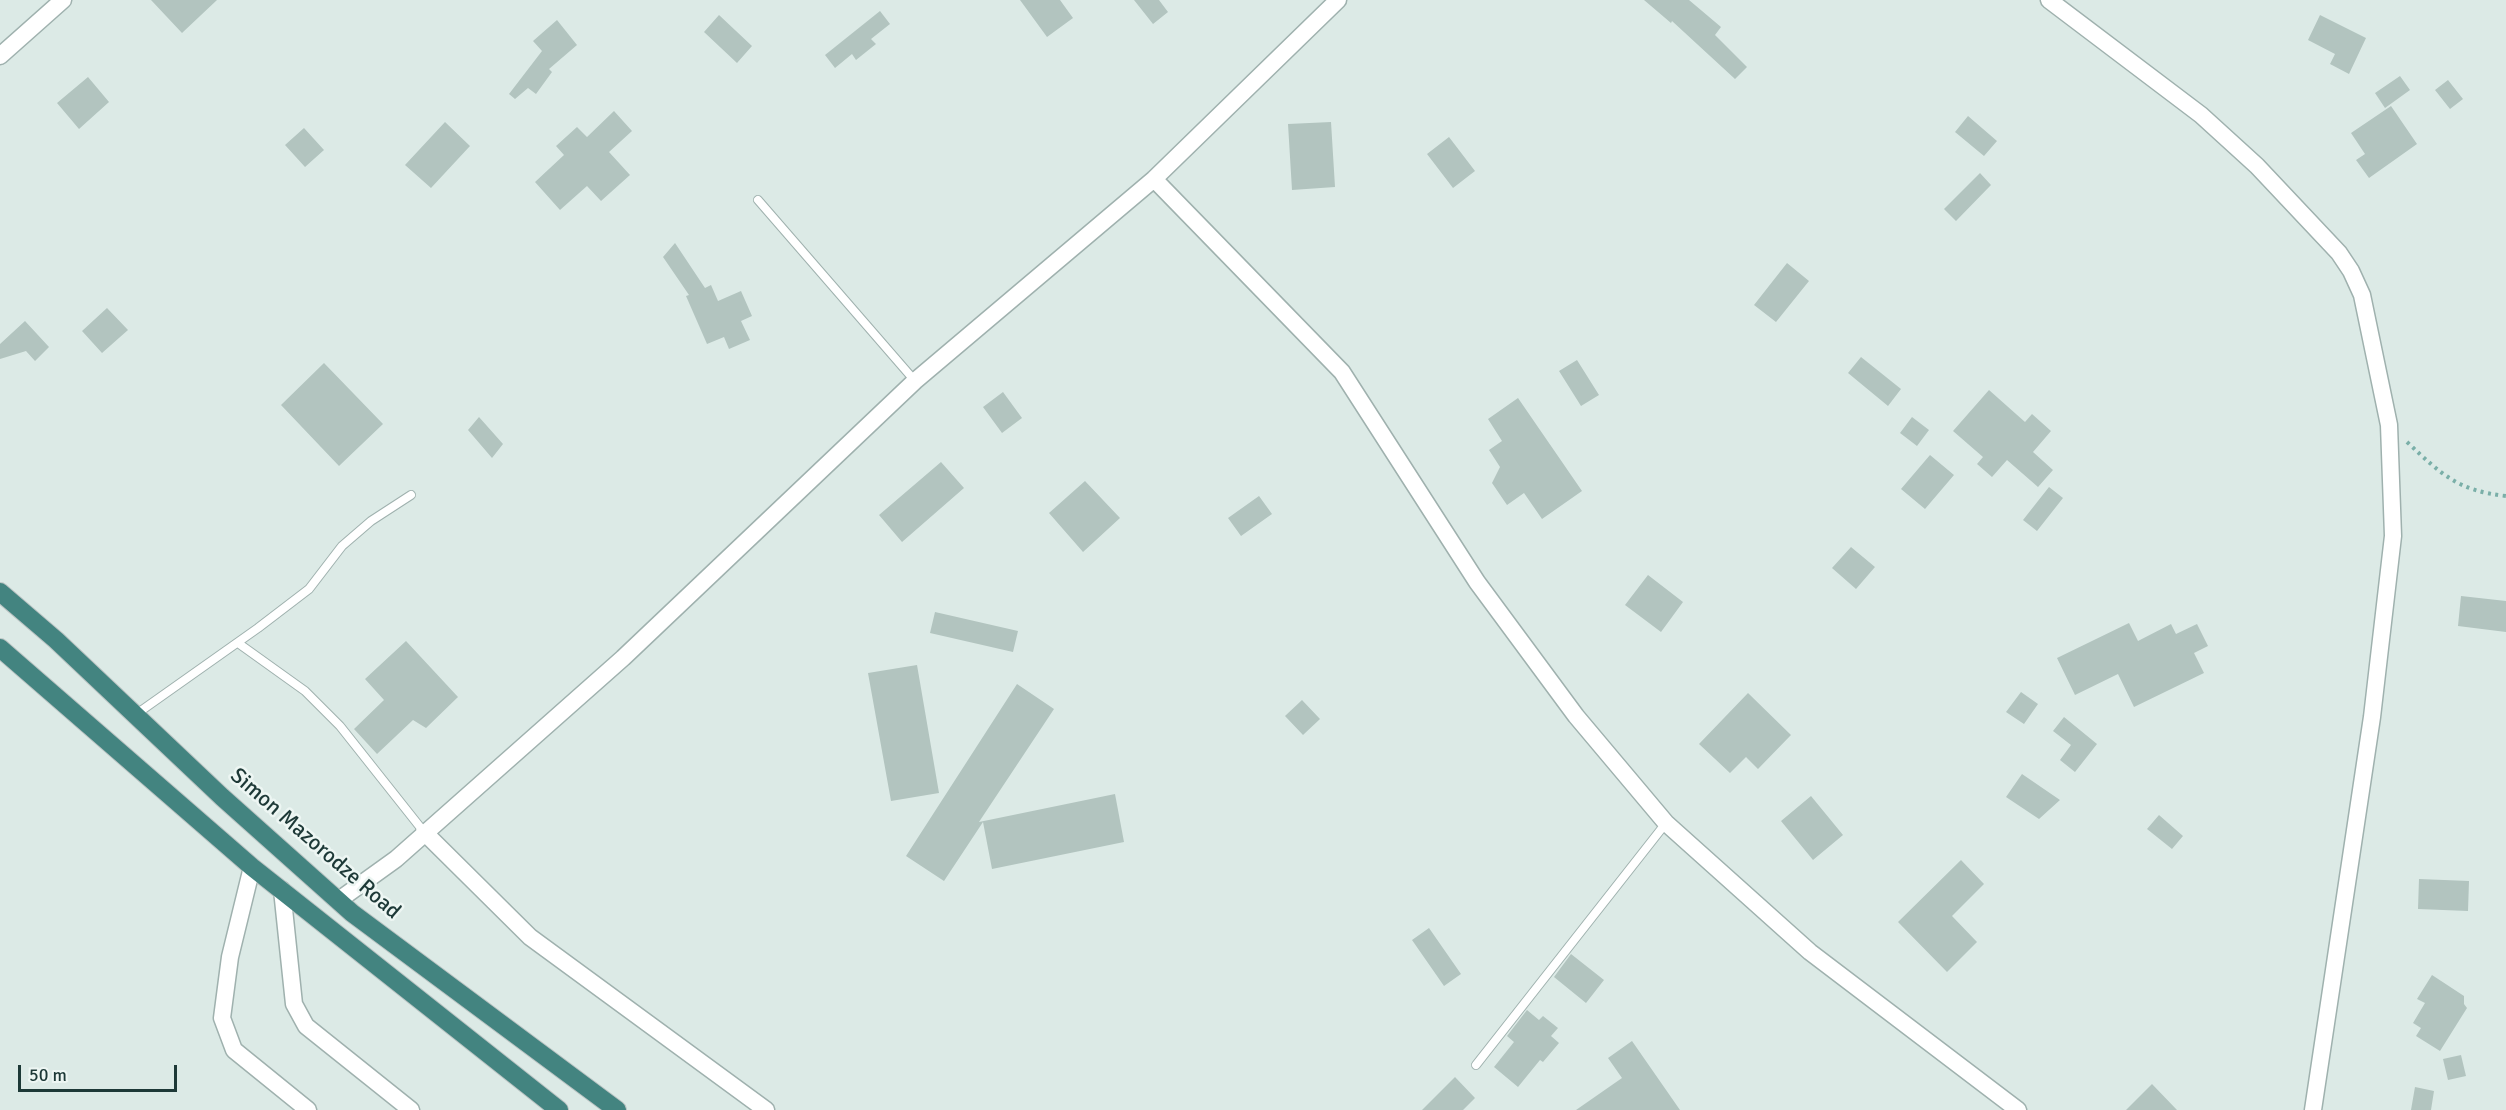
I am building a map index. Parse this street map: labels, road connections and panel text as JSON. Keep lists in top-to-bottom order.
{
  "streets": {
    "highway": ["Simon Mazorodze Road"]
  },
  "scale_bar": "50 m"
}
